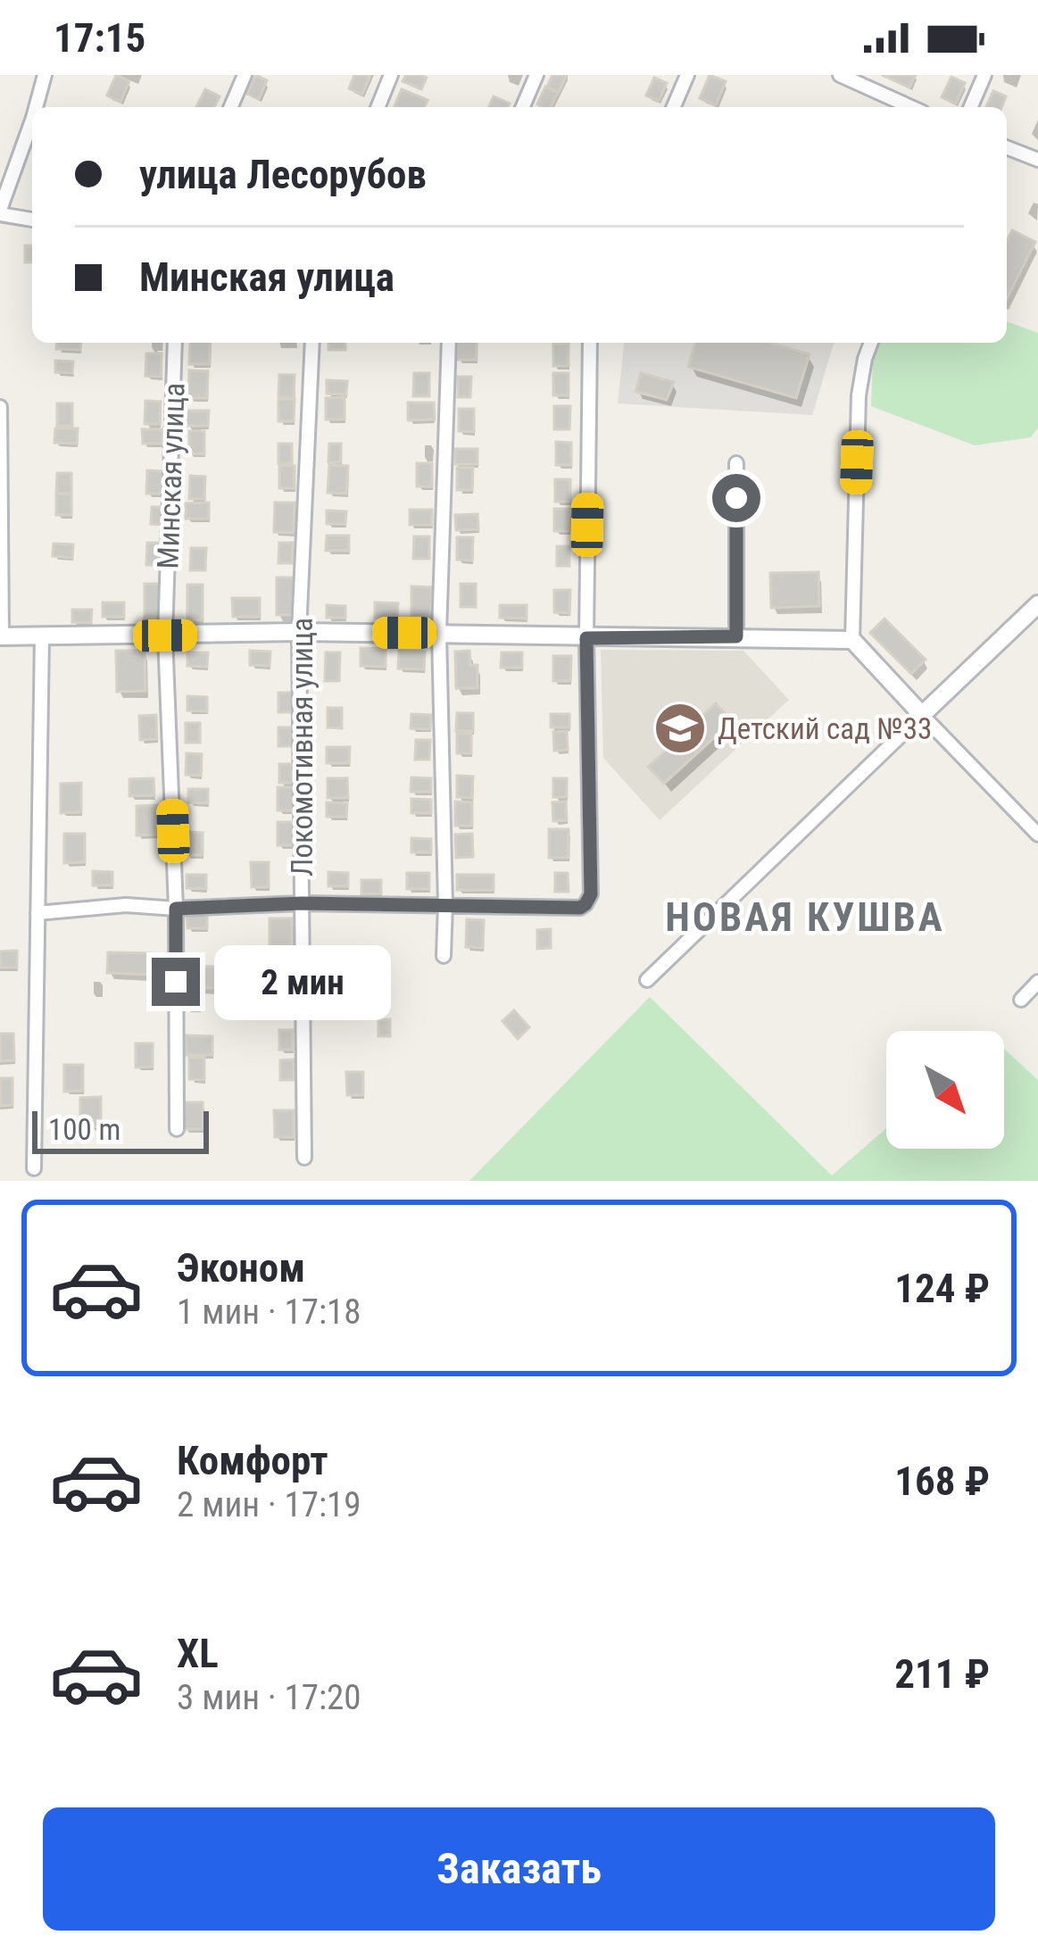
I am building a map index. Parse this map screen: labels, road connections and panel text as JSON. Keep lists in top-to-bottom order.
{
  "streets": {
    "street": ["Минская улица", "Локомотивная улица"]
  },
  "districts": ["НОВАЯ КУШВА"],
  "places": {
    "school or university": ["Детский сад №33"]
  },
  "scale_bar": "100 m",
  "north": "bottom right",
  "page": {
    "status": "17:15",
    "banner": ["улица Лесорубов", "Минская улица"],
    "bubble": "2 мин",
    "scale": "100 m",
    "list": [
      {
        "name": "Эконом",
        "note": "1 мин · 17:18",
        "value": "124 ₽"
      },
      {
        "name": "Комфорт",
        "note": "2 мин · 17:19",
        "value": "168 ₽"
      },
      {
        "name": "XL",
        "note": "3 мин · 17:20",
        "value": "211 ₽"
      }
    ],
    "buttons": "Заказать"
  }
}
